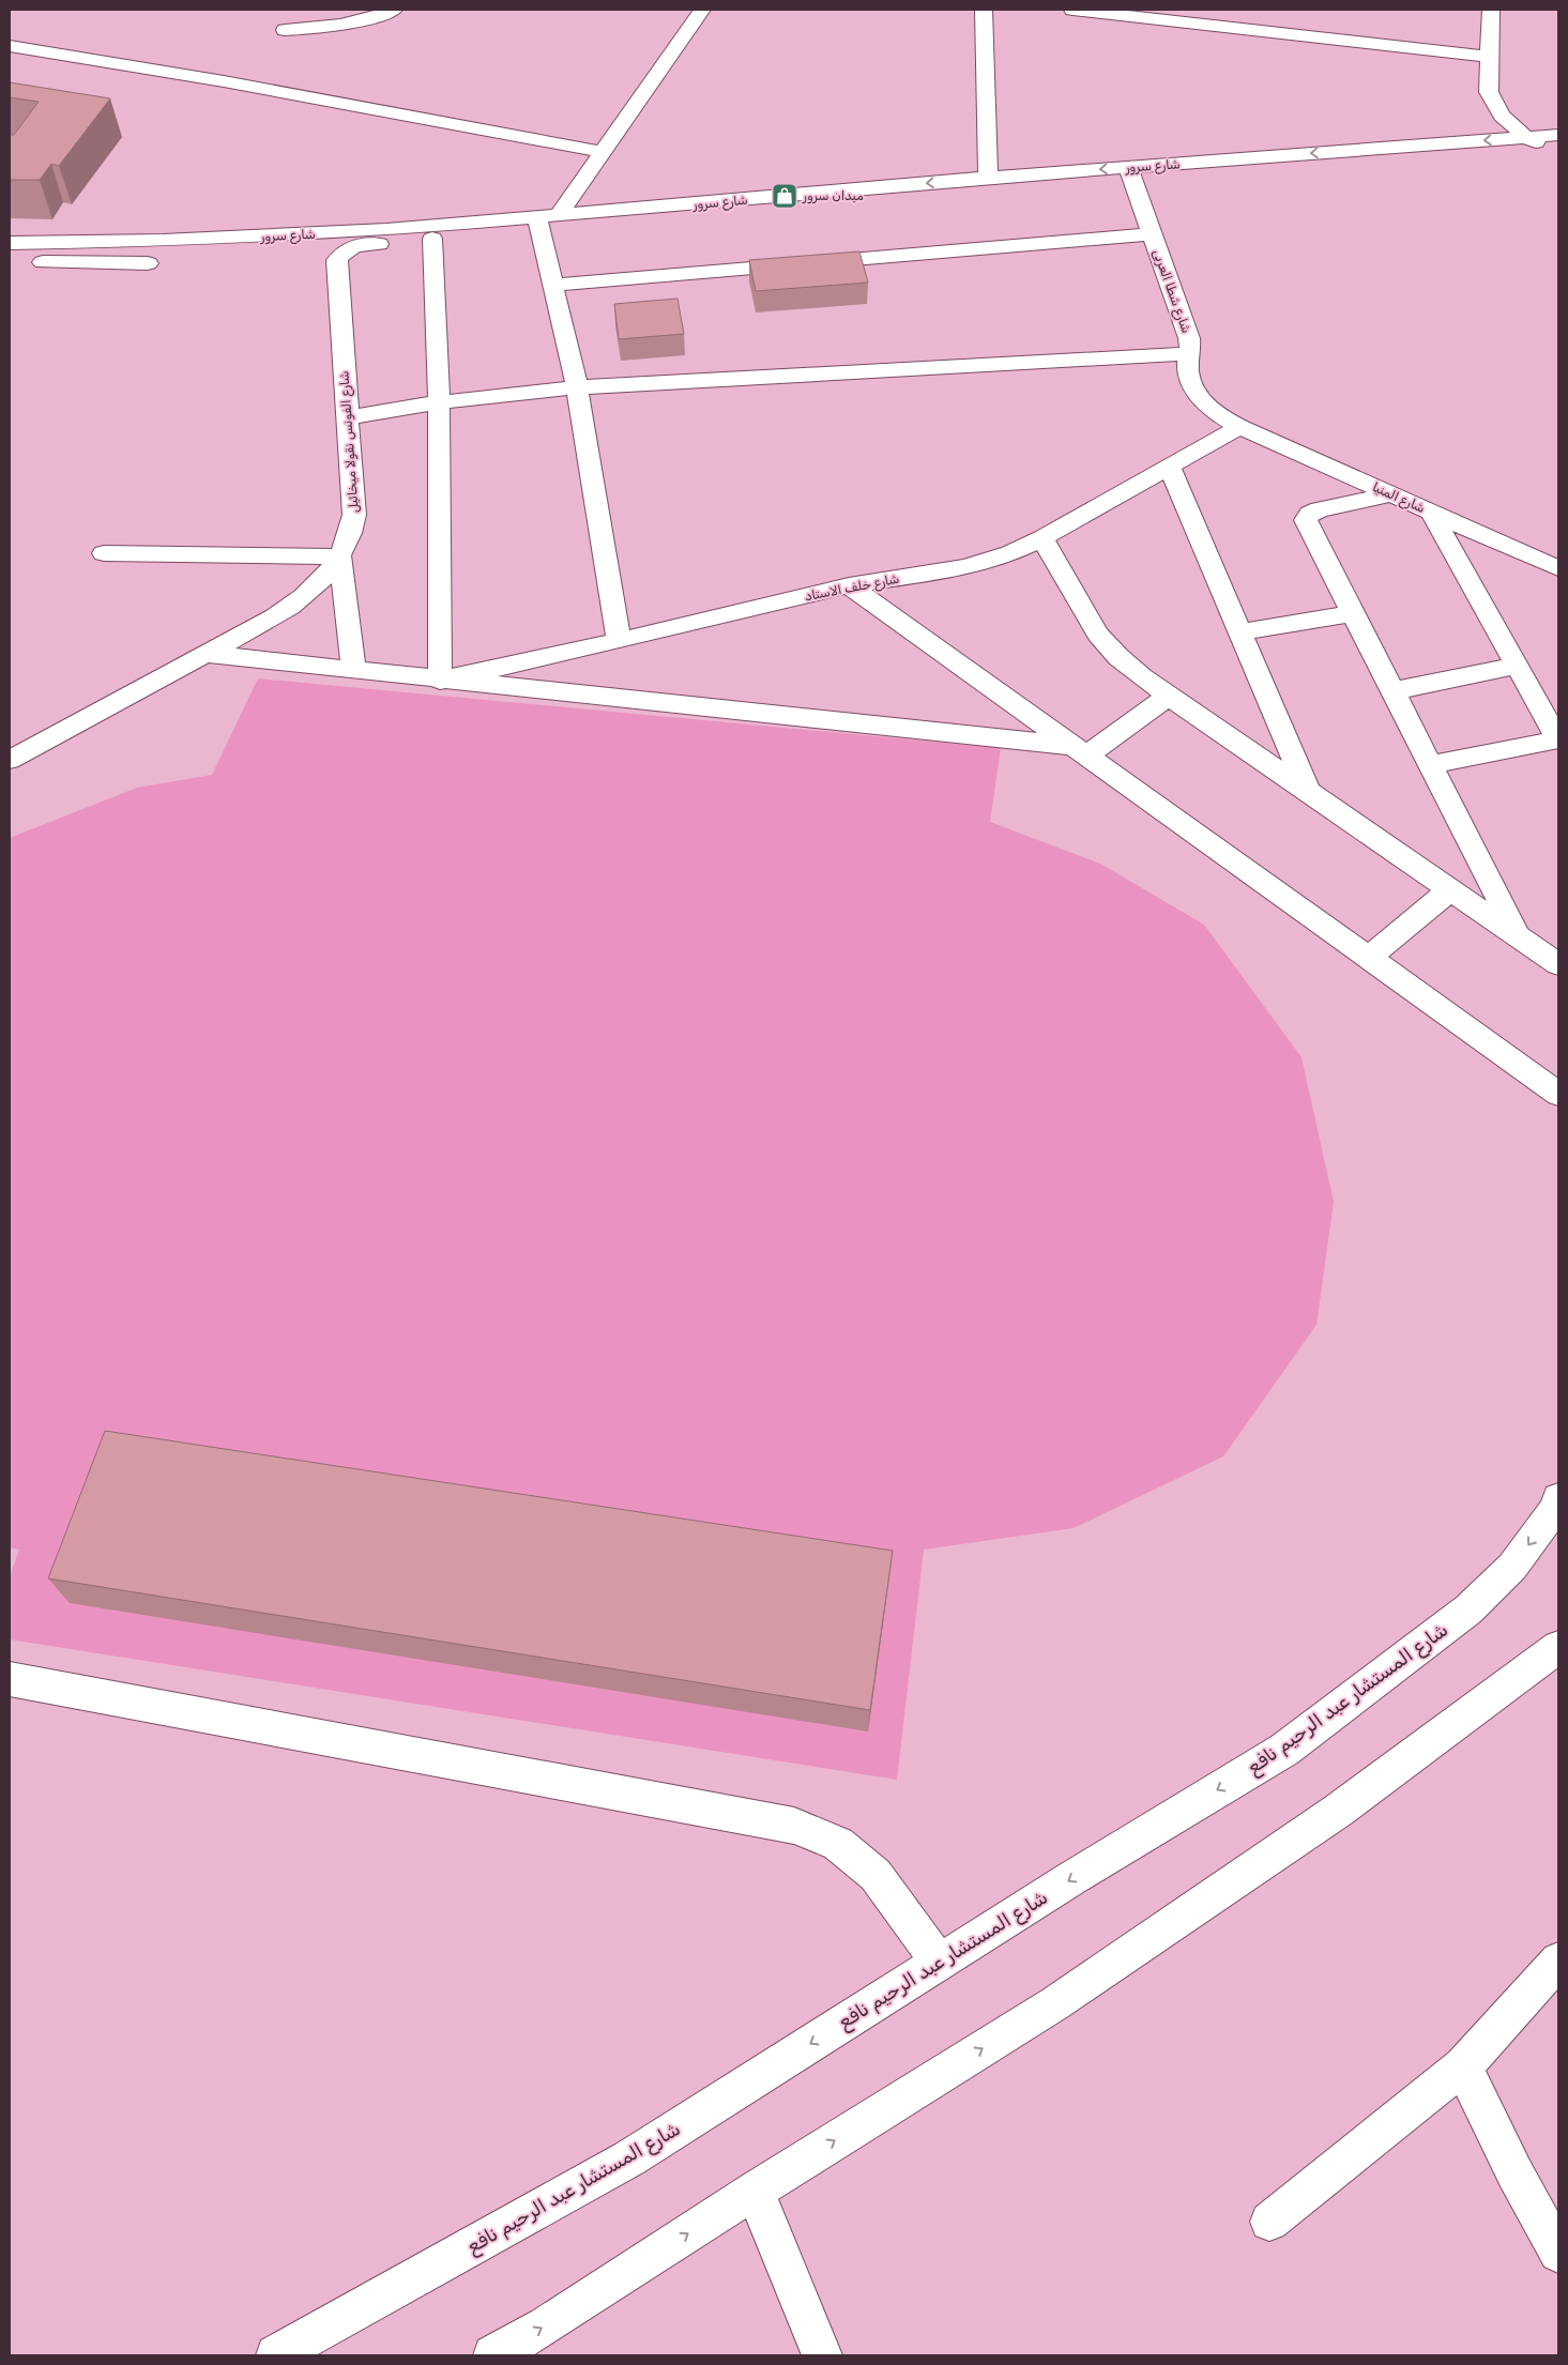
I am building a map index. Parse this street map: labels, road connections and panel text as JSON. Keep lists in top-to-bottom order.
{
  "streets": {
    "street": [
      "شارع سرور",
      "شارع شطا العربى",
      "شارع الفونس نقولا ميخائيل",
      "شارع المنيا",
      "شارع خلف الاستاد",
      "شارع المستشار عبد الرحيم نافع"
    ]
  },
  "crossings": [
    ["شارع سرور", "شارع شطا العربى"],
    ["شارع سرور", "شارع الفونس نقولا ميخائيل"],
    ["شارع شطا العربى", "شارع المنيا"],
    ["شارع شطا العربى", "شارع خلف الاستاد"],
    ["شارع المنيا", "شارع خلف الاستاد"]
  ],
  "places": {
    "shop": ["ميدان سرور"]
  }
}
